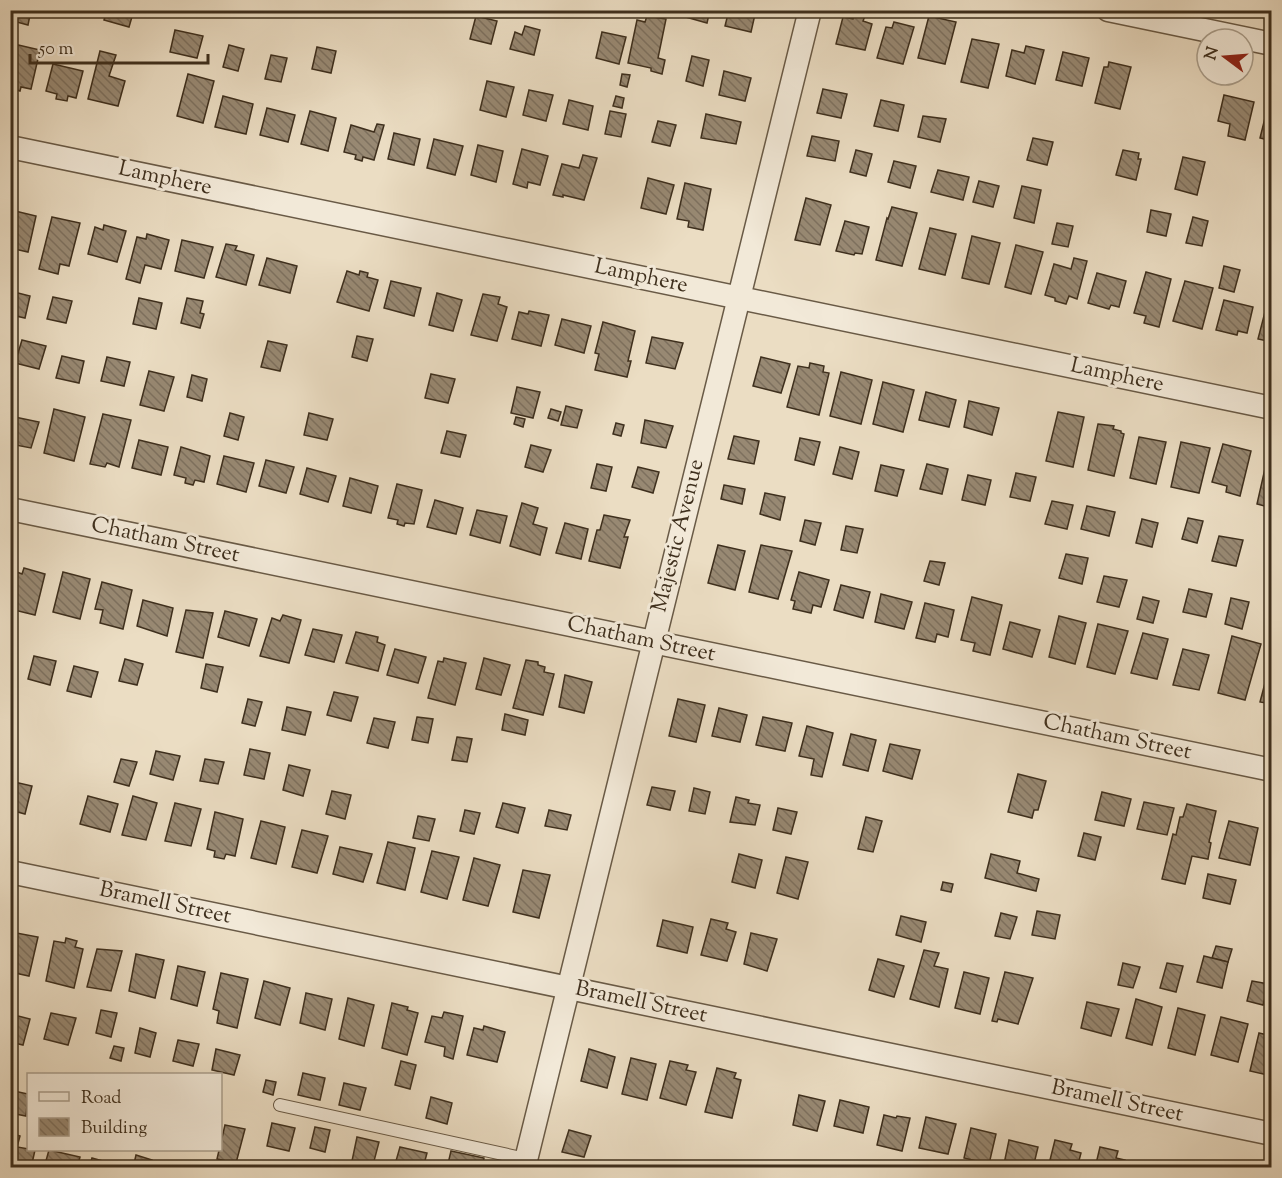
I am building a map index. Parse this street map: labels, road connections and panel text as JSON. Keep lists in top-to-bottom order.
{
  "streets": {
    "street": [
      "Lamphere",
      "Majestic Avenue",
      "Chatham Street",
      "Bramell Street"
    ]
  },
  "crossings": [
    ["Lamphere", "Majestic Avenue"],
    ["Majestic Avenue", "Chatham Street"],
    ["Majestic Avenue", "Bramell Street"]
  ],
  "legend": ["Road", "Building"],
  "scale_bar": "50 m",
  "north": "left"
}
